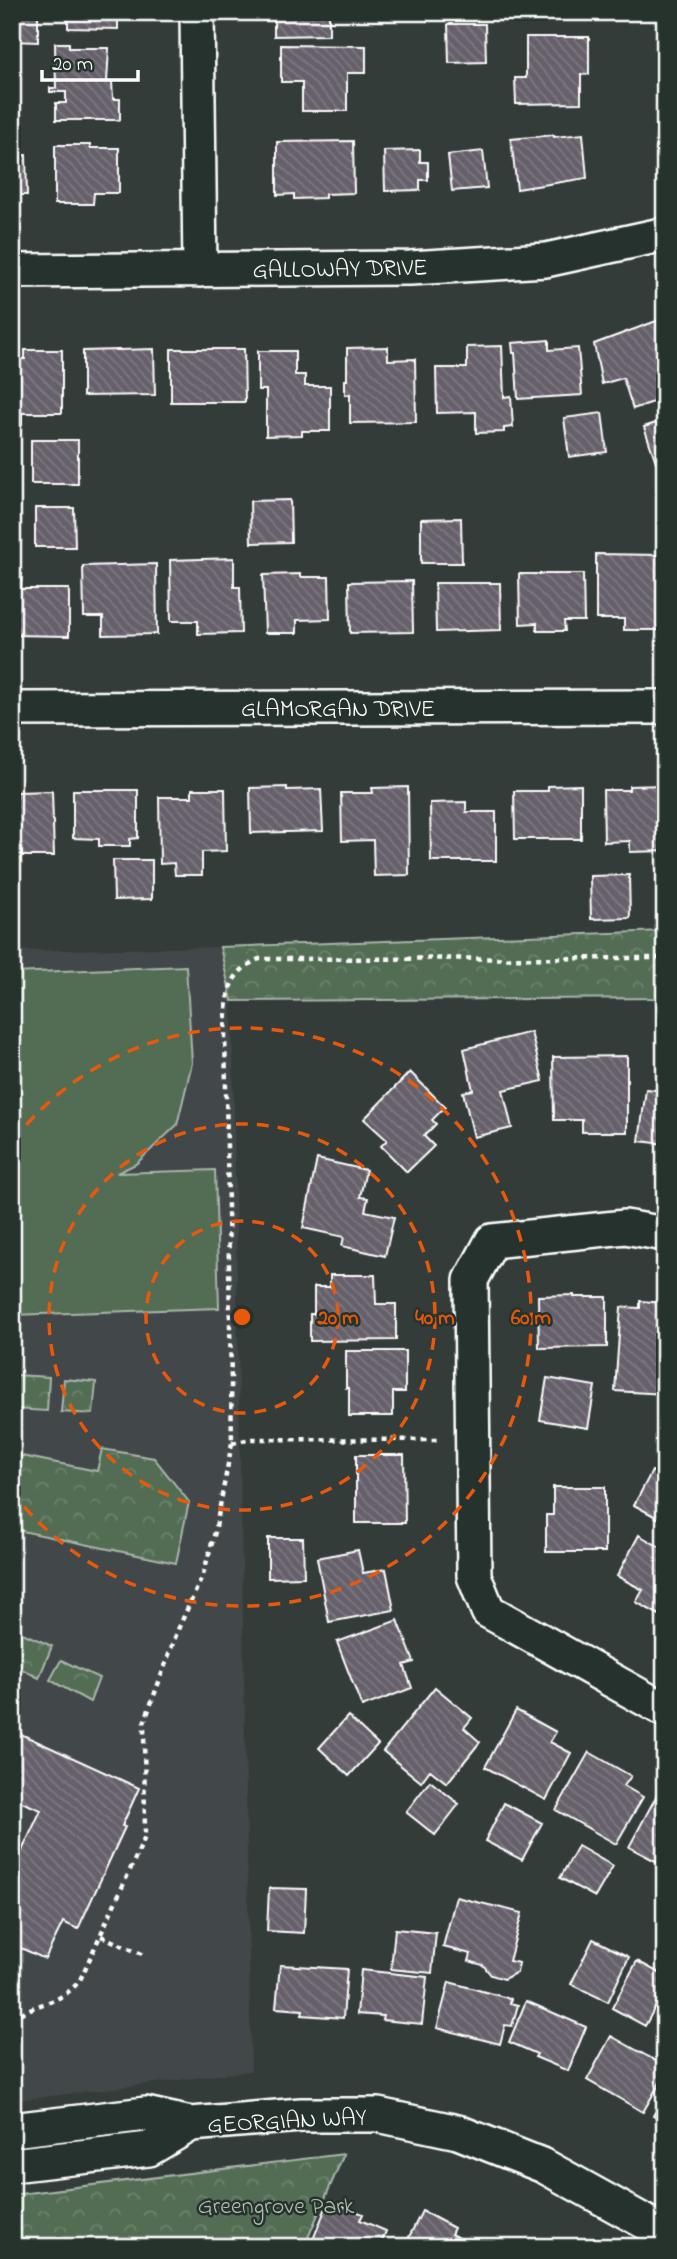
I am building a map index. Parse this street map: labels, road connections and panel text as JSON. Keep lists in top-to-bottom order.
{
  "streets": {
    "street": ["GALLOWAY DRIVE", "GLAMORGAN DRIVE", "GEORGIAN WAY"]
  },
  "parks": ["Greengrove Park"],
  "scale_bar": "20 m",
  "rings": ["20 m", "40 m", "60 m"]
}
